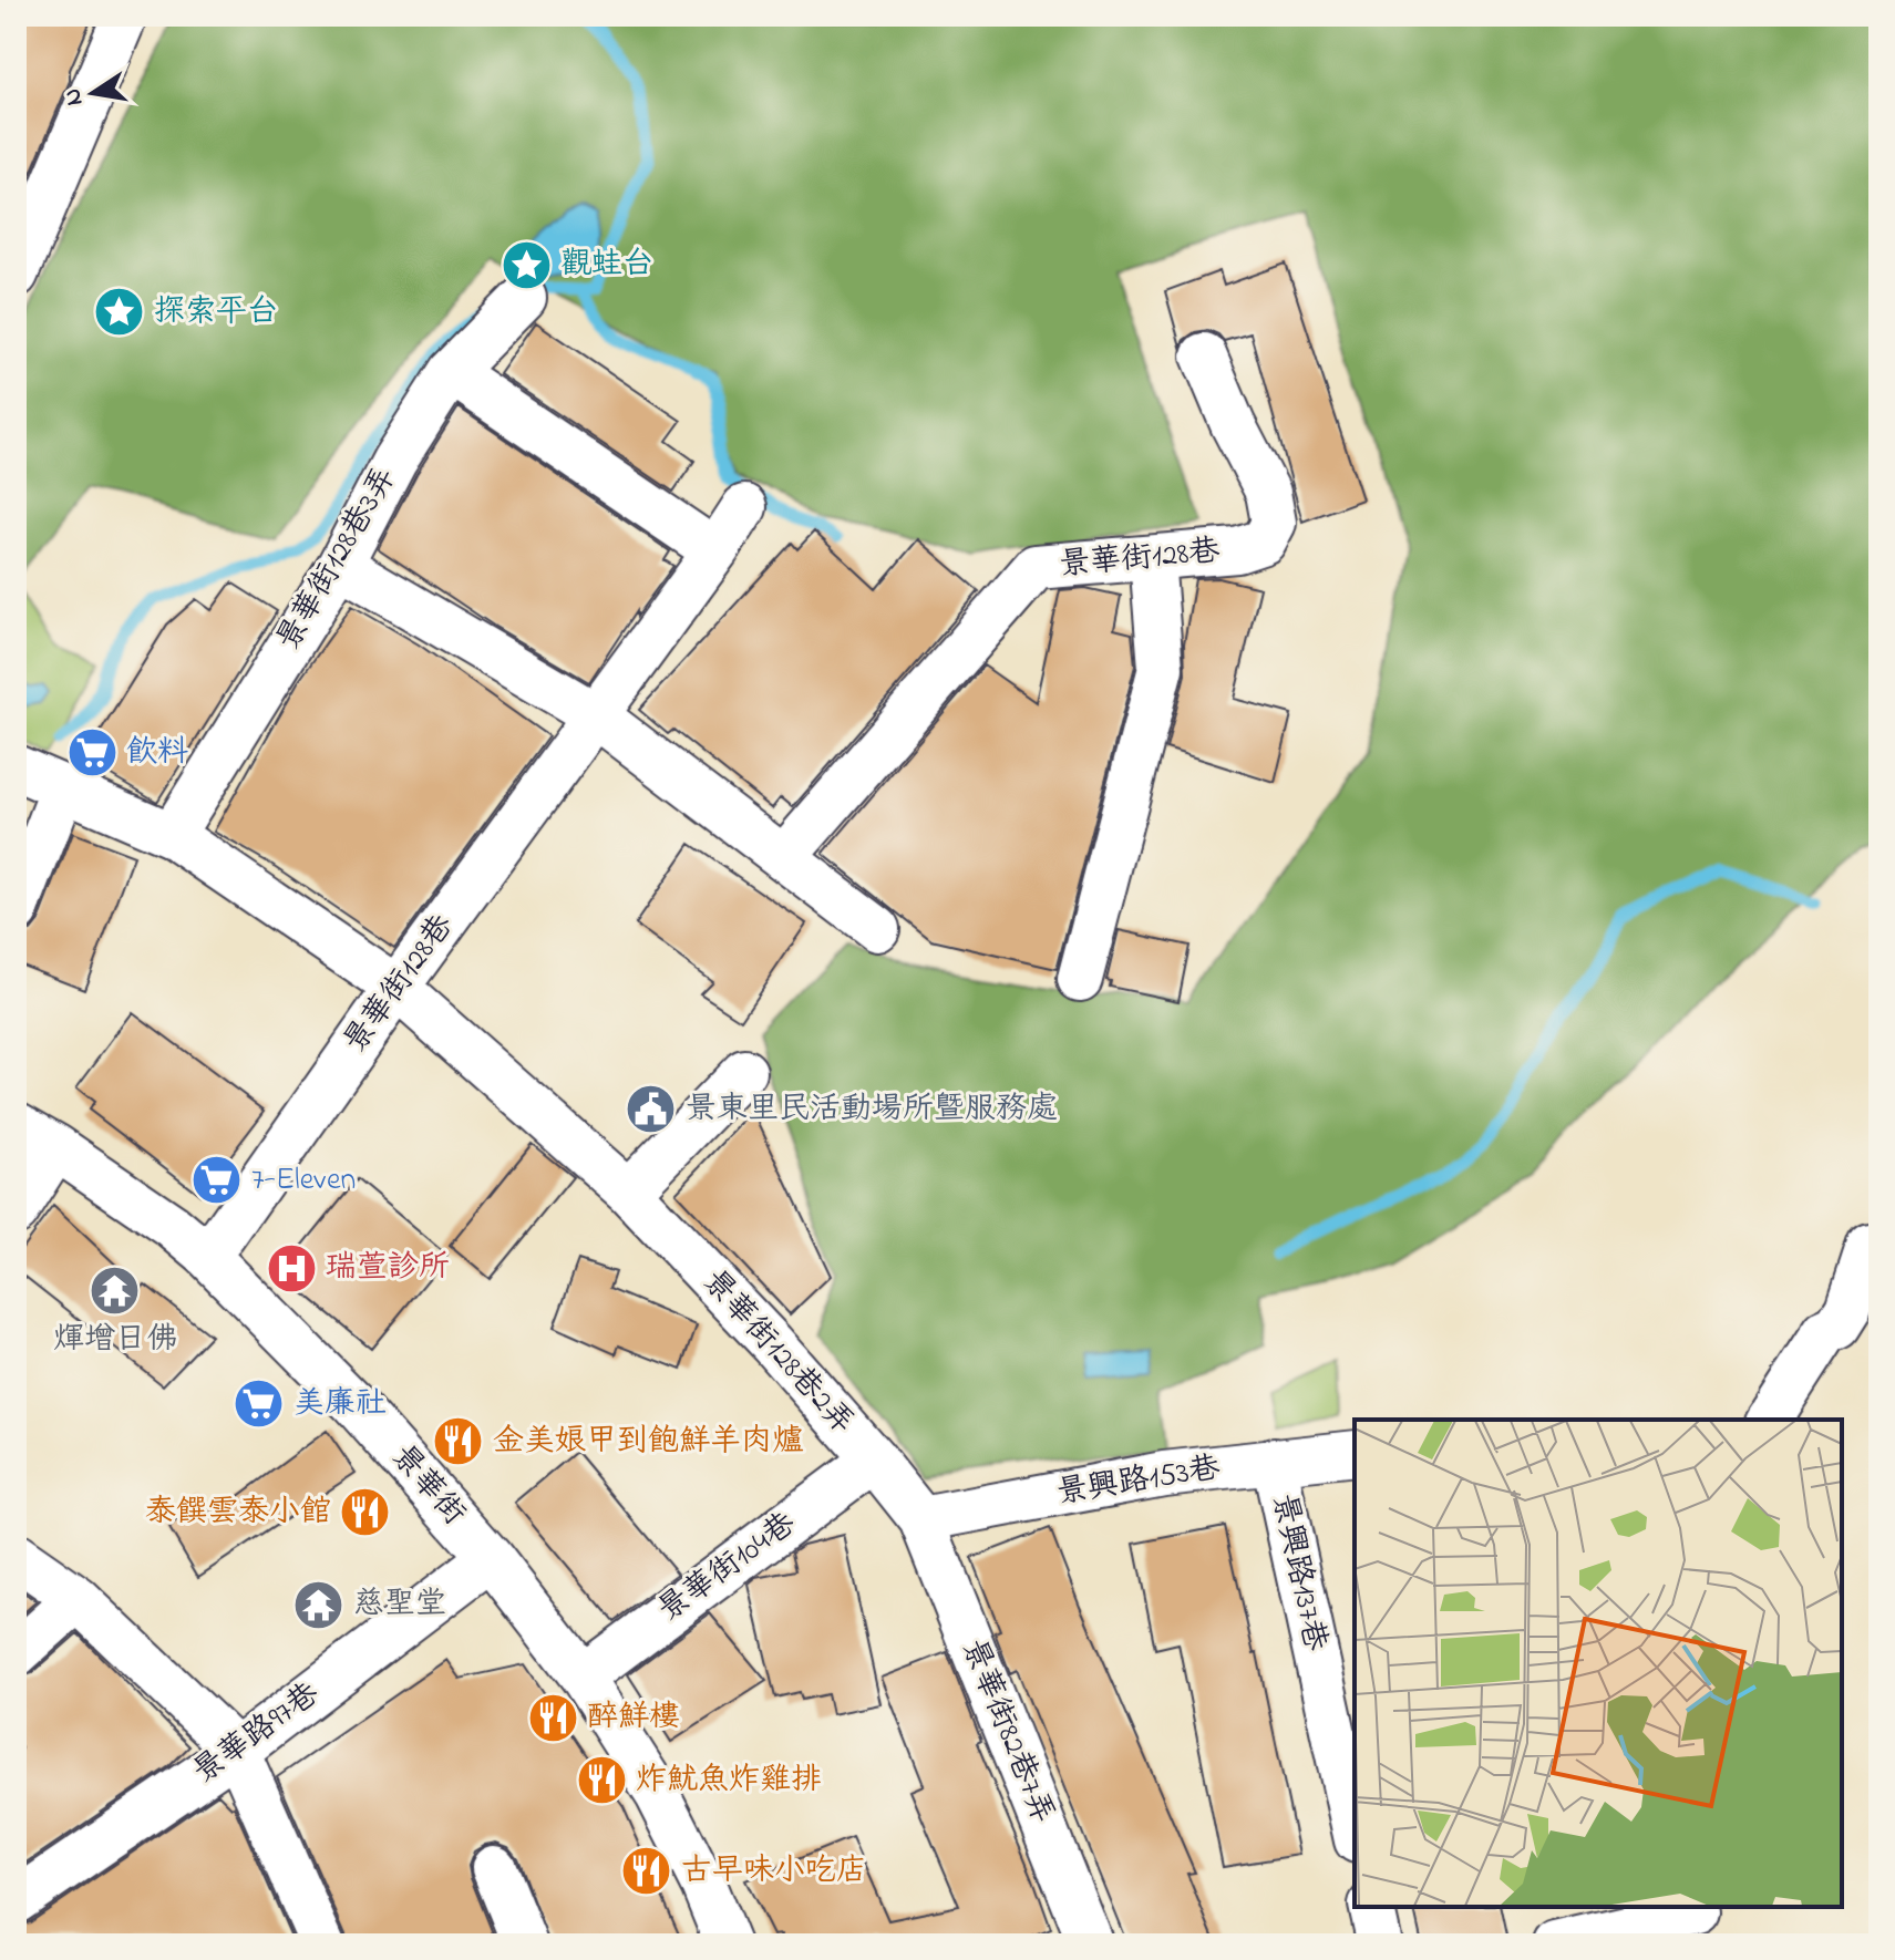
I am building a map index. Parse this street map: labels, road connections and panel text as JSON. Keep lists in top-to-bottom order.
{
  "streets": {
    "street": [
      "景華街128巷3弄",
      "景華街128巷",
      "景華街128巷2弄",
      "景興路153巷",
      "景華街",
      "景華街104巷",
      "景興路137巷",
      "景華街82巷7弄",
      "景華路97巷"
    ]
  },
  "crossings": [
    ["景華街128巷", "景華街128巷2弄"],
    ["景華街128巷", "景華街"],
    ["景華街128巷2弄", "景興路153巷"],
    ["景華街128巷2弄", "景華街104巷"],
    ["景華街128巷2弄", "景華街82巷7弄"],
    ["景興路153巷", "景興路137巷"],
    ["景興路153巷", "景華街82巷7弄"],
    ["景華街", "景華街104巷"],
    ["景華街", "景華路97巷"]
  ],
  "places": {
    "place": ["觀蛙台", "探索平台"],
    "supermarket": ["飲料", "7-Eleven", "美廉社"],
    "public building": ["景東里民活動場所暨服務處"],
    "hospital": ["瑞萱診所"],
    "temple": ["煇增日佛", "慈聖堂"],
    "restaurant": [
      "金美娘甲到飽鮮羊肉爐",
      "泰饌雲泰小館",
      "醉鮮樓",
      "炸魷魚炸雞排",
      "古早味小吃店"
    ]
  },
  "north": "left"
}
